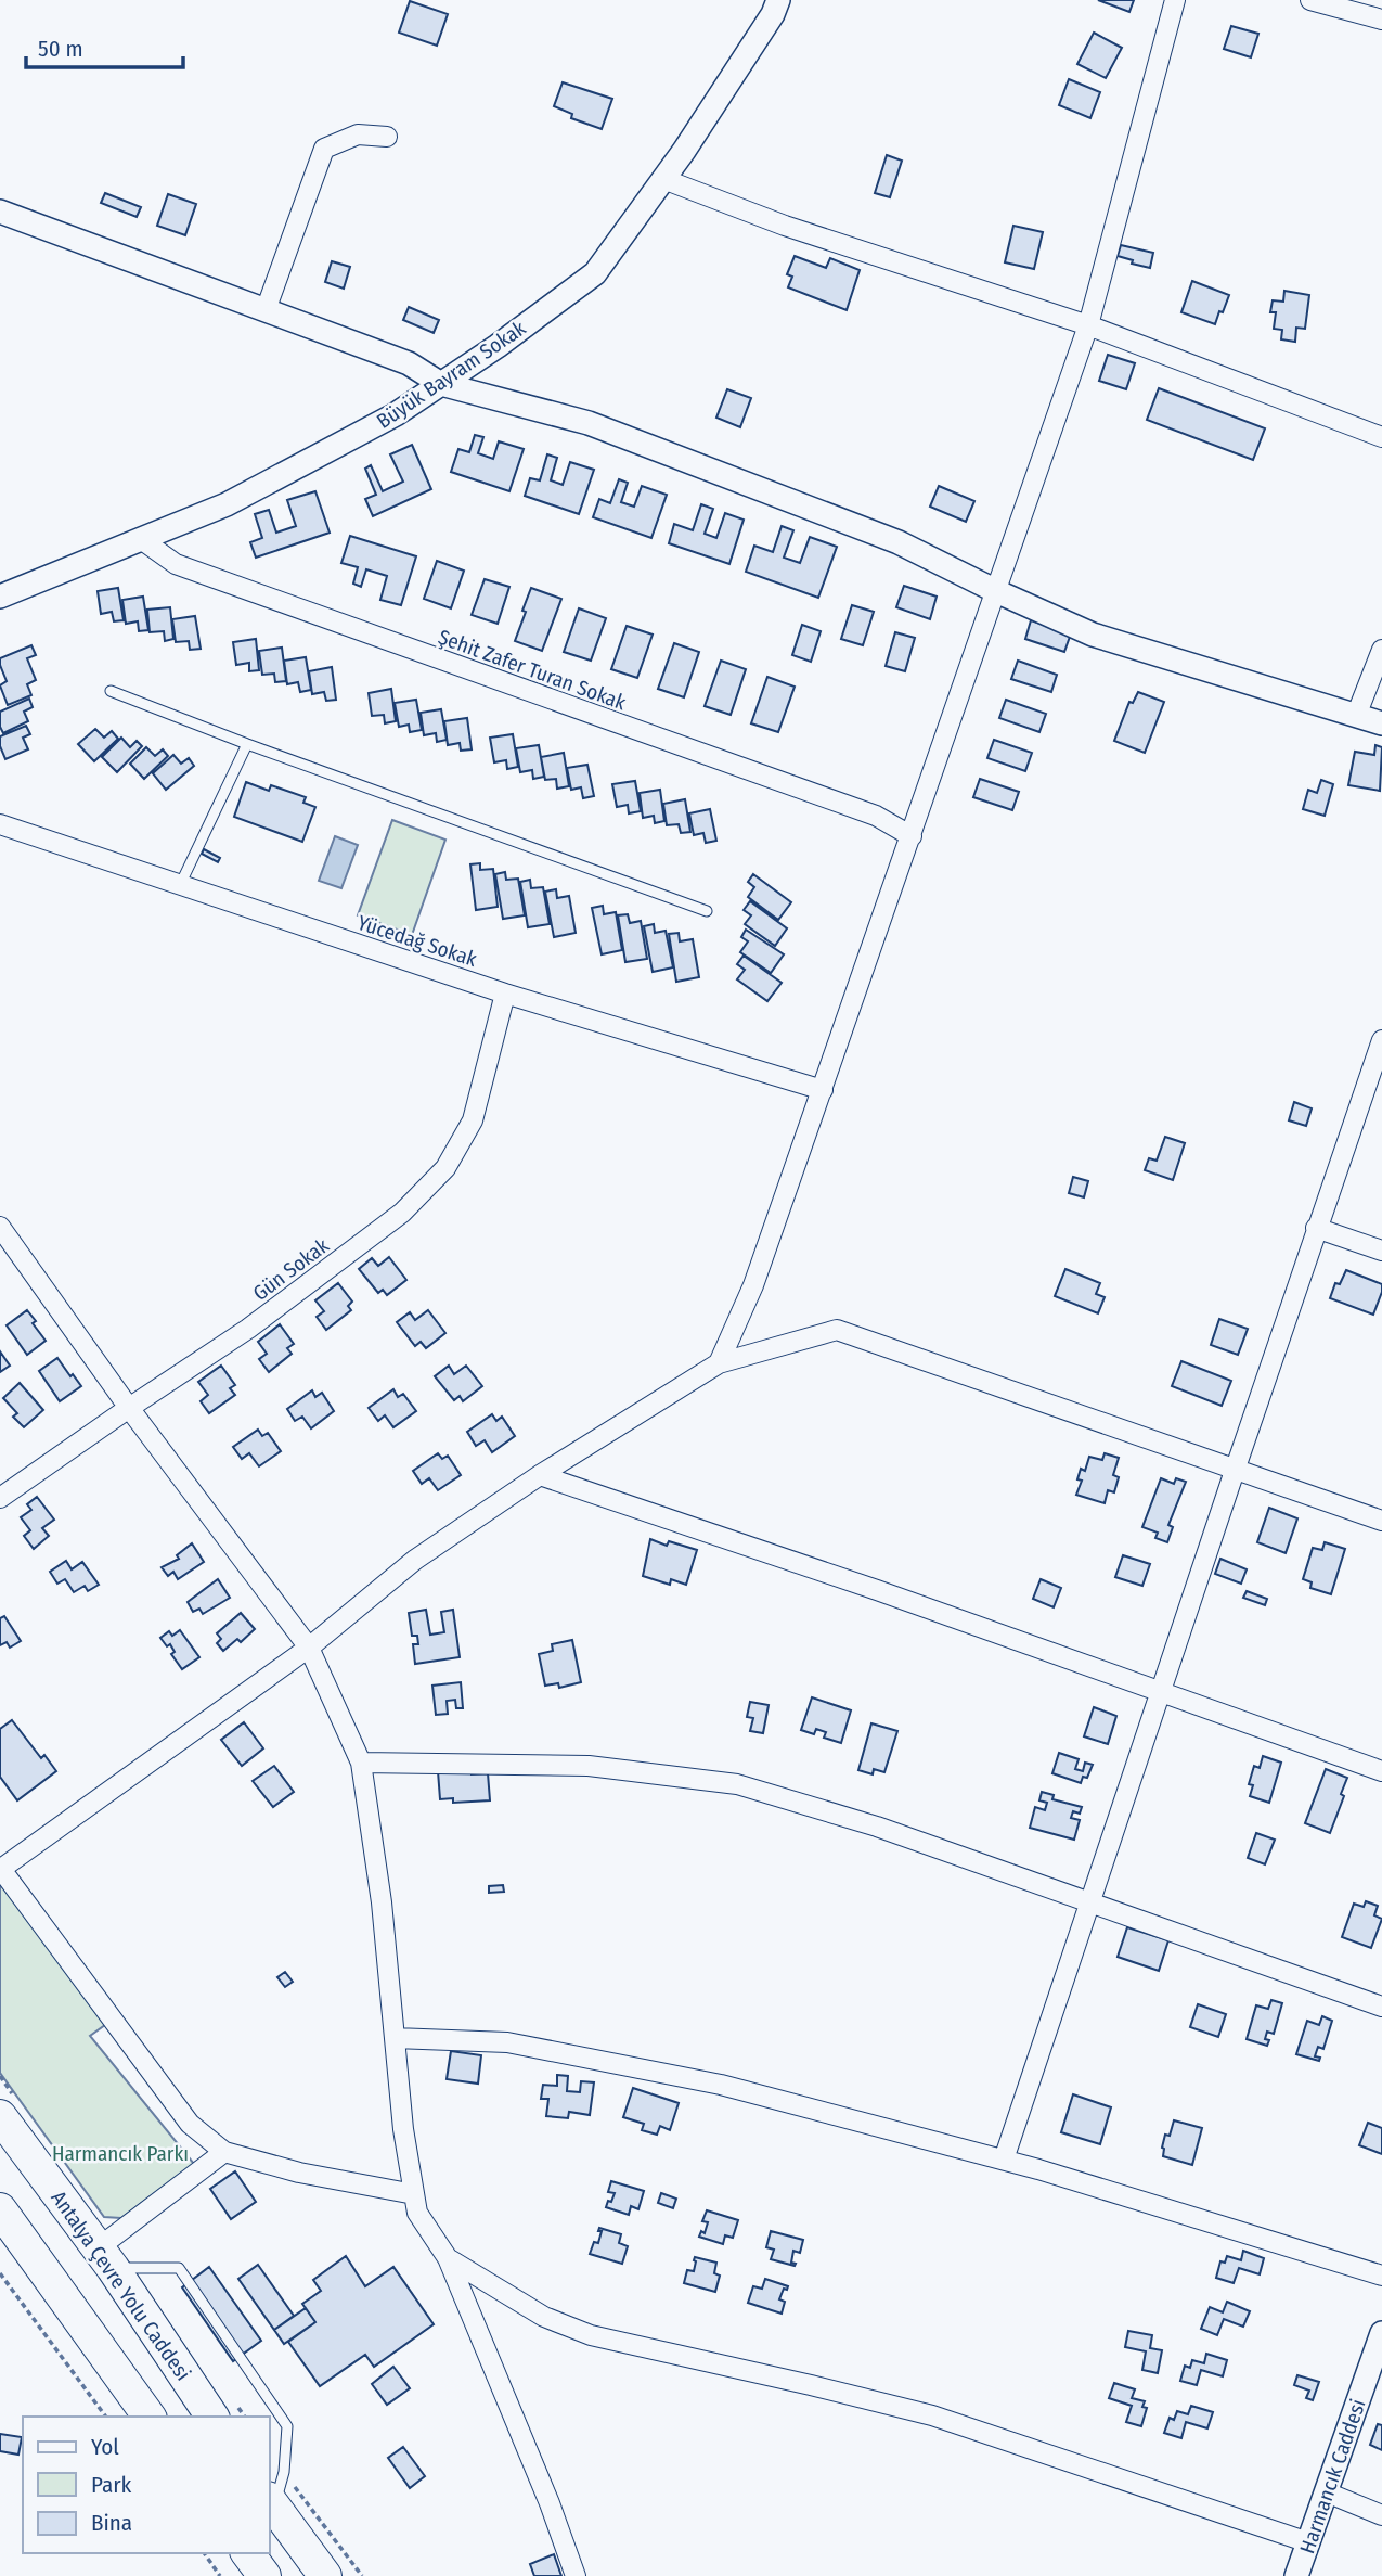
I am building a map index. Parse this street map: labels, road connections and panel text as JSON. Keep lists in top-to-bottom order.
{
  "streets": {
    "highway": ["Antalya Çevre Yolu Caddesi"],
    "street": [
      "Büyük Bayram Sokak",
      "Şehit Zafer Turan Sokak",
      "Yücedağ Sokak",
      "Gün Sokak",
      "Harmancık Caddesi"
    ]
  },
  "crossings": [
    ["Büyük Bayram Sokak", "Şehit Zafer Turan Sokak"],
    ["Yücedağ Sokak", "Gün Sokak"]
  ],
  "parks": ["Harmancık Parkı"],
  "legend": ["Yol", "Park", "Bina"],
  "scale_bar": "50 m"
}
